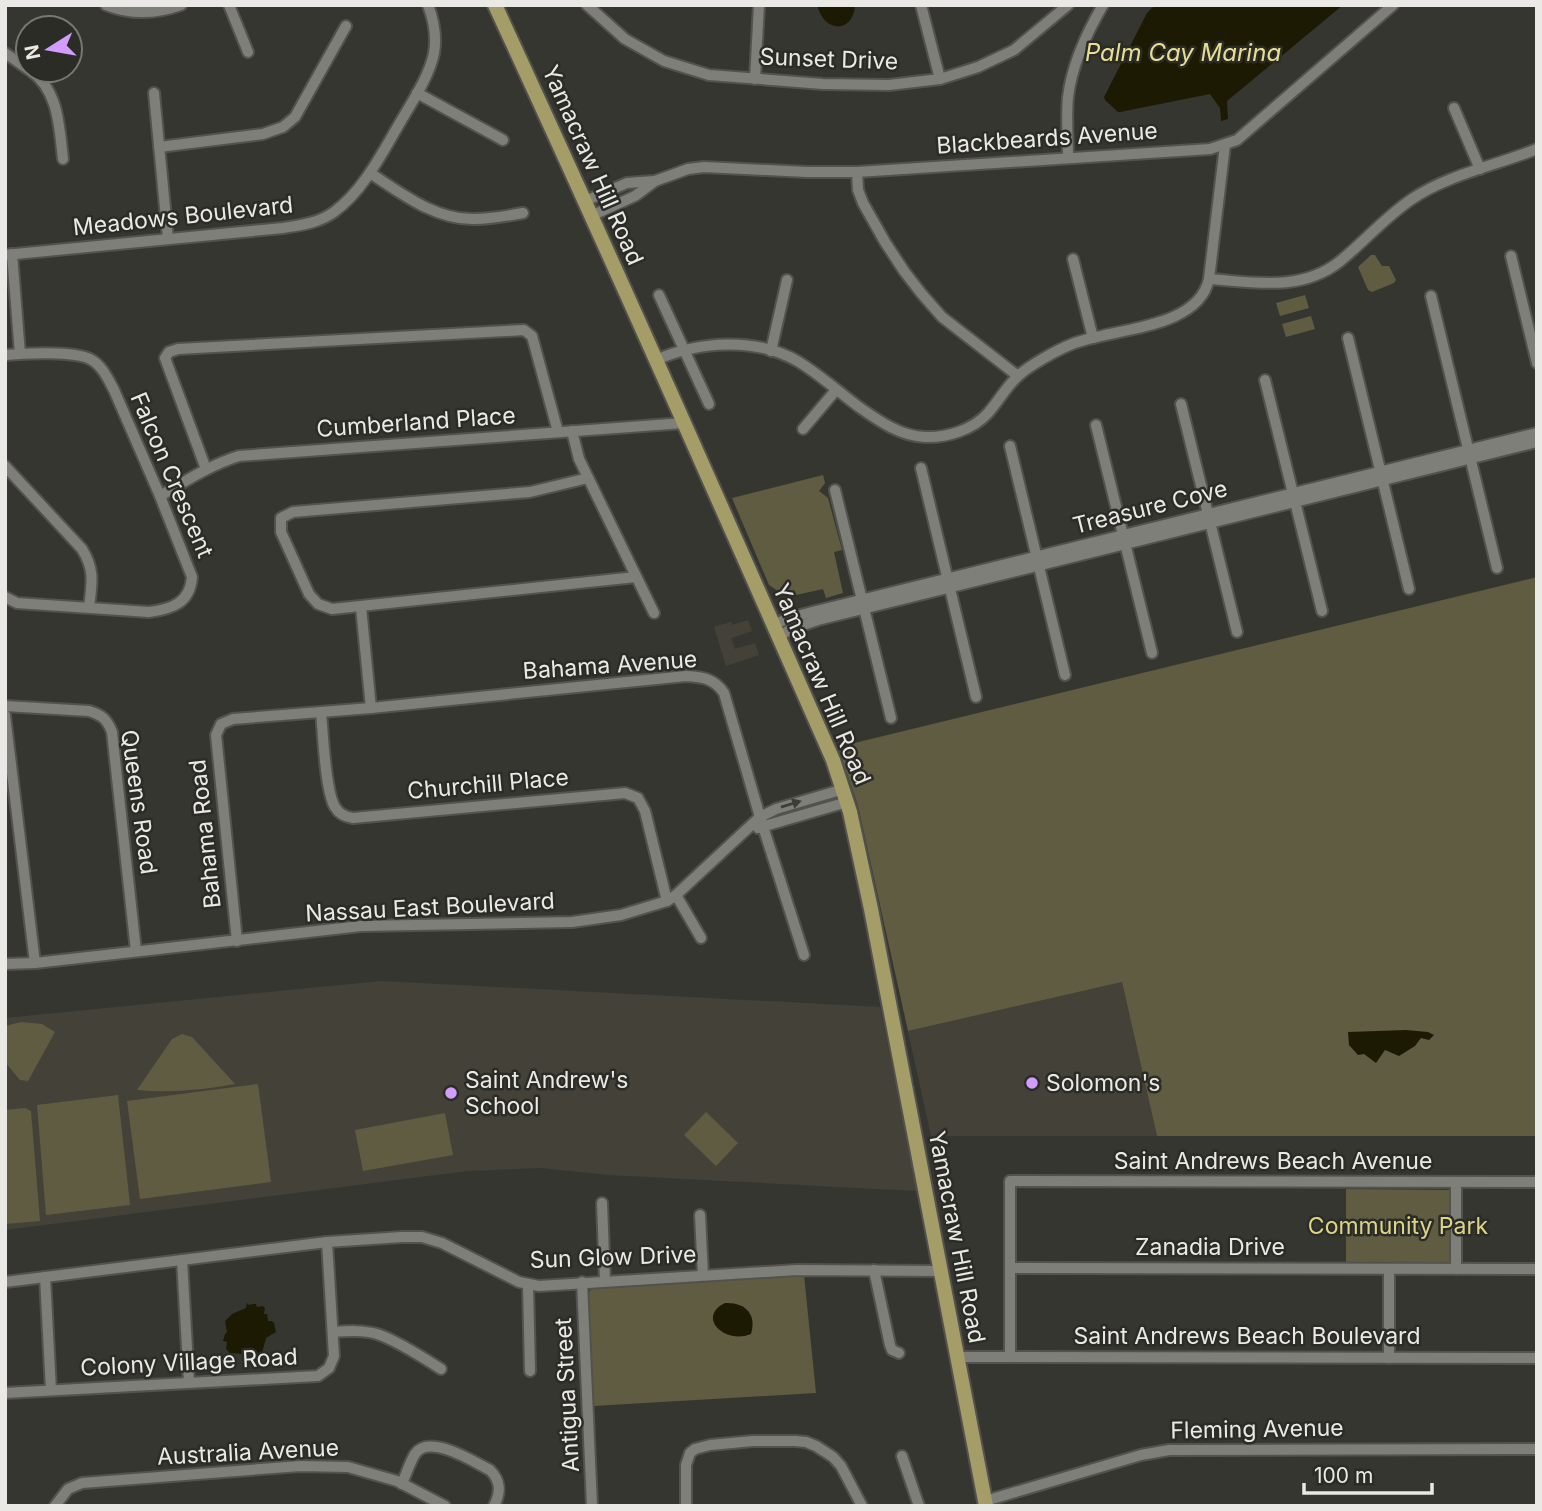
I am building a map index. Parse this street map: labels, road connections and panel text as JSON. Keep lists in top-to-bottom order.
{
  "streets": {
    "main road": ["Yamacraw Hill Road"],
    "street": [
      "Sunset Drive",
      "Blackbeards Avenue",
      "Meadows Boulevard",
      "Cumberland Place",
      "Falcon Crescent",
      "Treasure Cove",
      "Bahama Avenue",
      "Churchill Place",
      "Queens Road",
      "Bahama Road",
      "Nassau East Boulevard",
      "Saint Andrews Beach Avenue",
      "Zanadia Drive",
      "Sun Glow Drive",
      "Saint Andrews Beach Boulevard",
      "Colony Village Road",
      "Antigua Street",
      "Fleming Avenue",
      "Australia Avenue"
    ]
  },
  "crossings": [
    ["Blackbeards Avenue", "Yamacraw Hill Road"],
    ["Yamacraw Hill Road", "Cumberland Place"],
    ["Yamacraw Hill Road", "Treasure Cove"],
    ["Yamacraw Hill Road", "Nassau East Boulevard"],
    ["Yamacraw Hill Road", "Sun Glow Drive"],
    ["Yamacraw Hill Road", "Saint Andrews Beach Boulevard"],
    ["Yamacraw Hill Road", "Fleming Avenue"],
    ["Cumberland Place", "Falcon Crescent"],
    ["Bahama Avenue", "Churchill Place"],
    ["Bahama Avenue", "Bahama Road"],
    ["Bahama Avenue", "Nassau East Boulevard"],
    ["Churchill Place", "Nassau East Boulevard"],
    ["Queens Road", "Nassau East Boulevard"],
    ["Bahama Road", "Nassau East Boulevard"],
    ["Saint Andrews Beach Avenue", "Zanadia Drive"],
    ["Sun Glow Drive", "Colony Village Road"],
    ["Sun Glow Drive", "Antigua Street"]
  ],
  "water": ["Palm Cay Marina"],
  "parks": ["Community Park"],
  "places": ["Solomon's", "Saint Andrew's School"],
  "scale_bar": "100 m",
  "north": "left"
}
